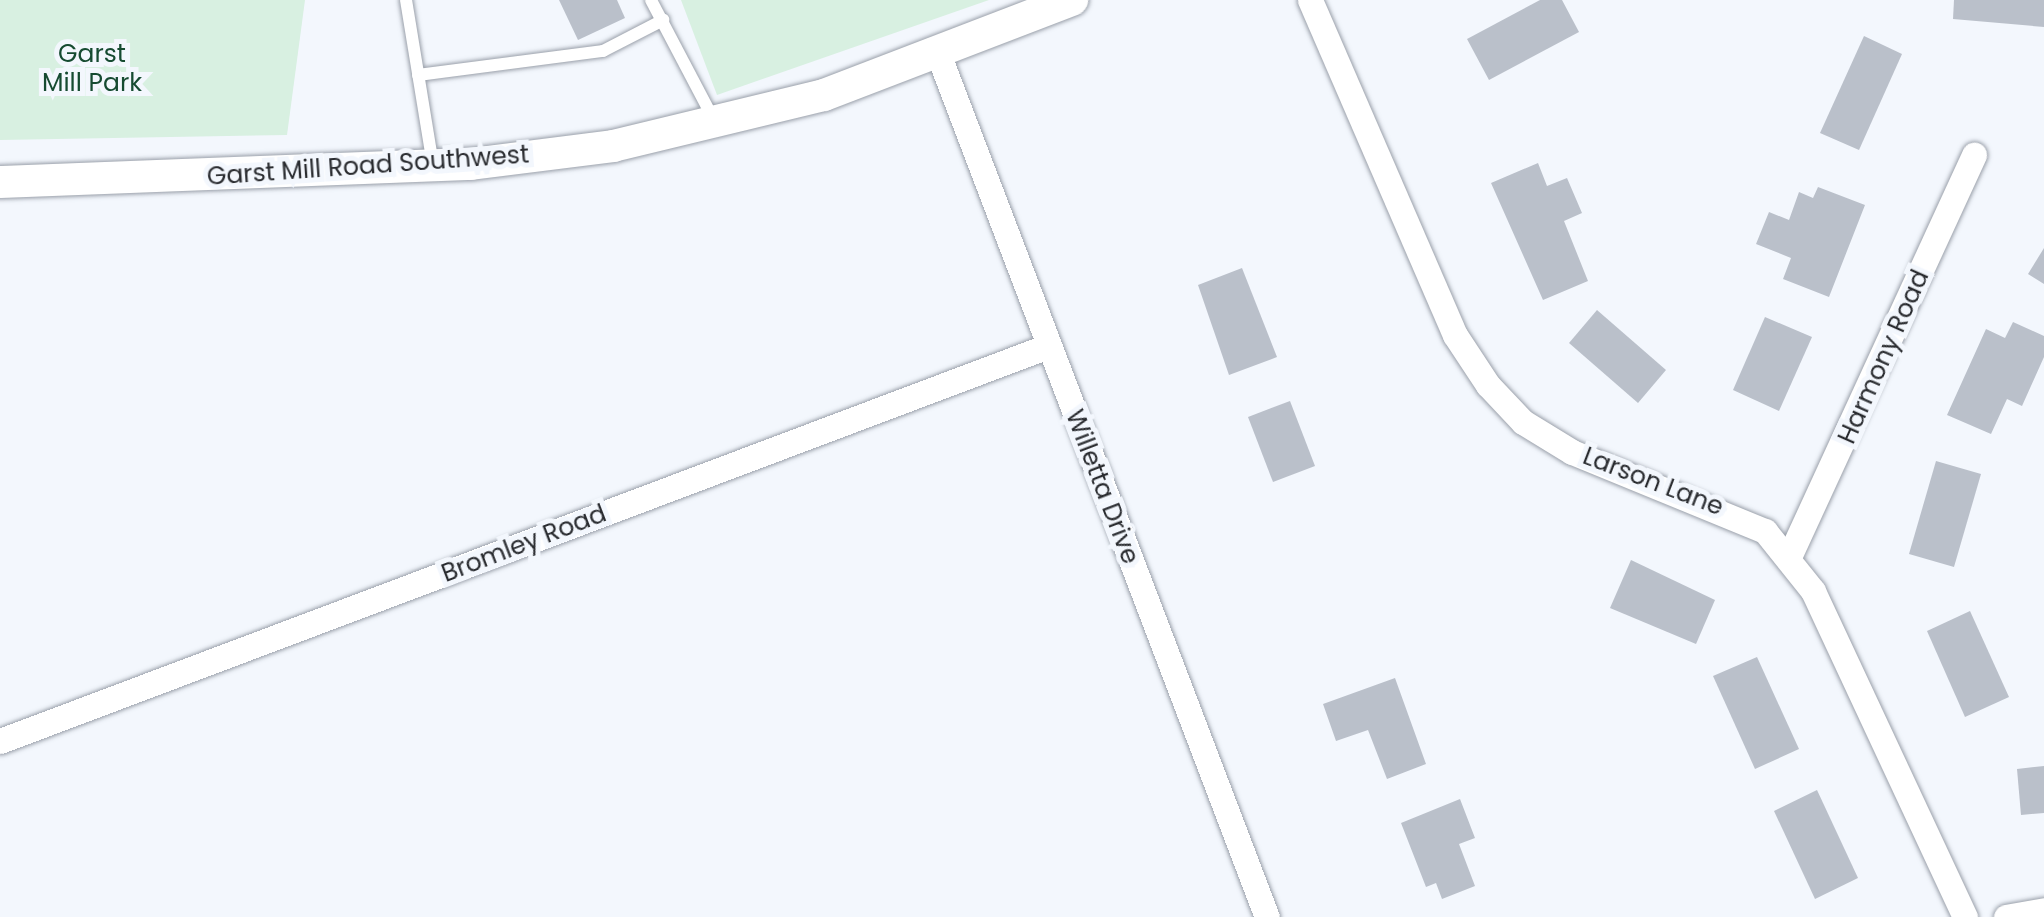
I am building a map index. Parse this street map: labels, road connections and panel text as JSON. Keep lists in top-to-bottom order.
{
  "streets": {
    "street": [
      "Garst Mill Road Southwest",
      "Harmony Road",
      "Larson Lane",
      "Willetta Drive",
      "Bromley Road"
    ]
  },
  "crossings": [
    ["Garst Mill Road Southwest", "Willetta Drive"],
    ["Harmony Road", "Larson Lane"],
    ["Willetta Drive", "Bromley Road"]
  ],
  "parks": ["Garst Mill Park"]
}
